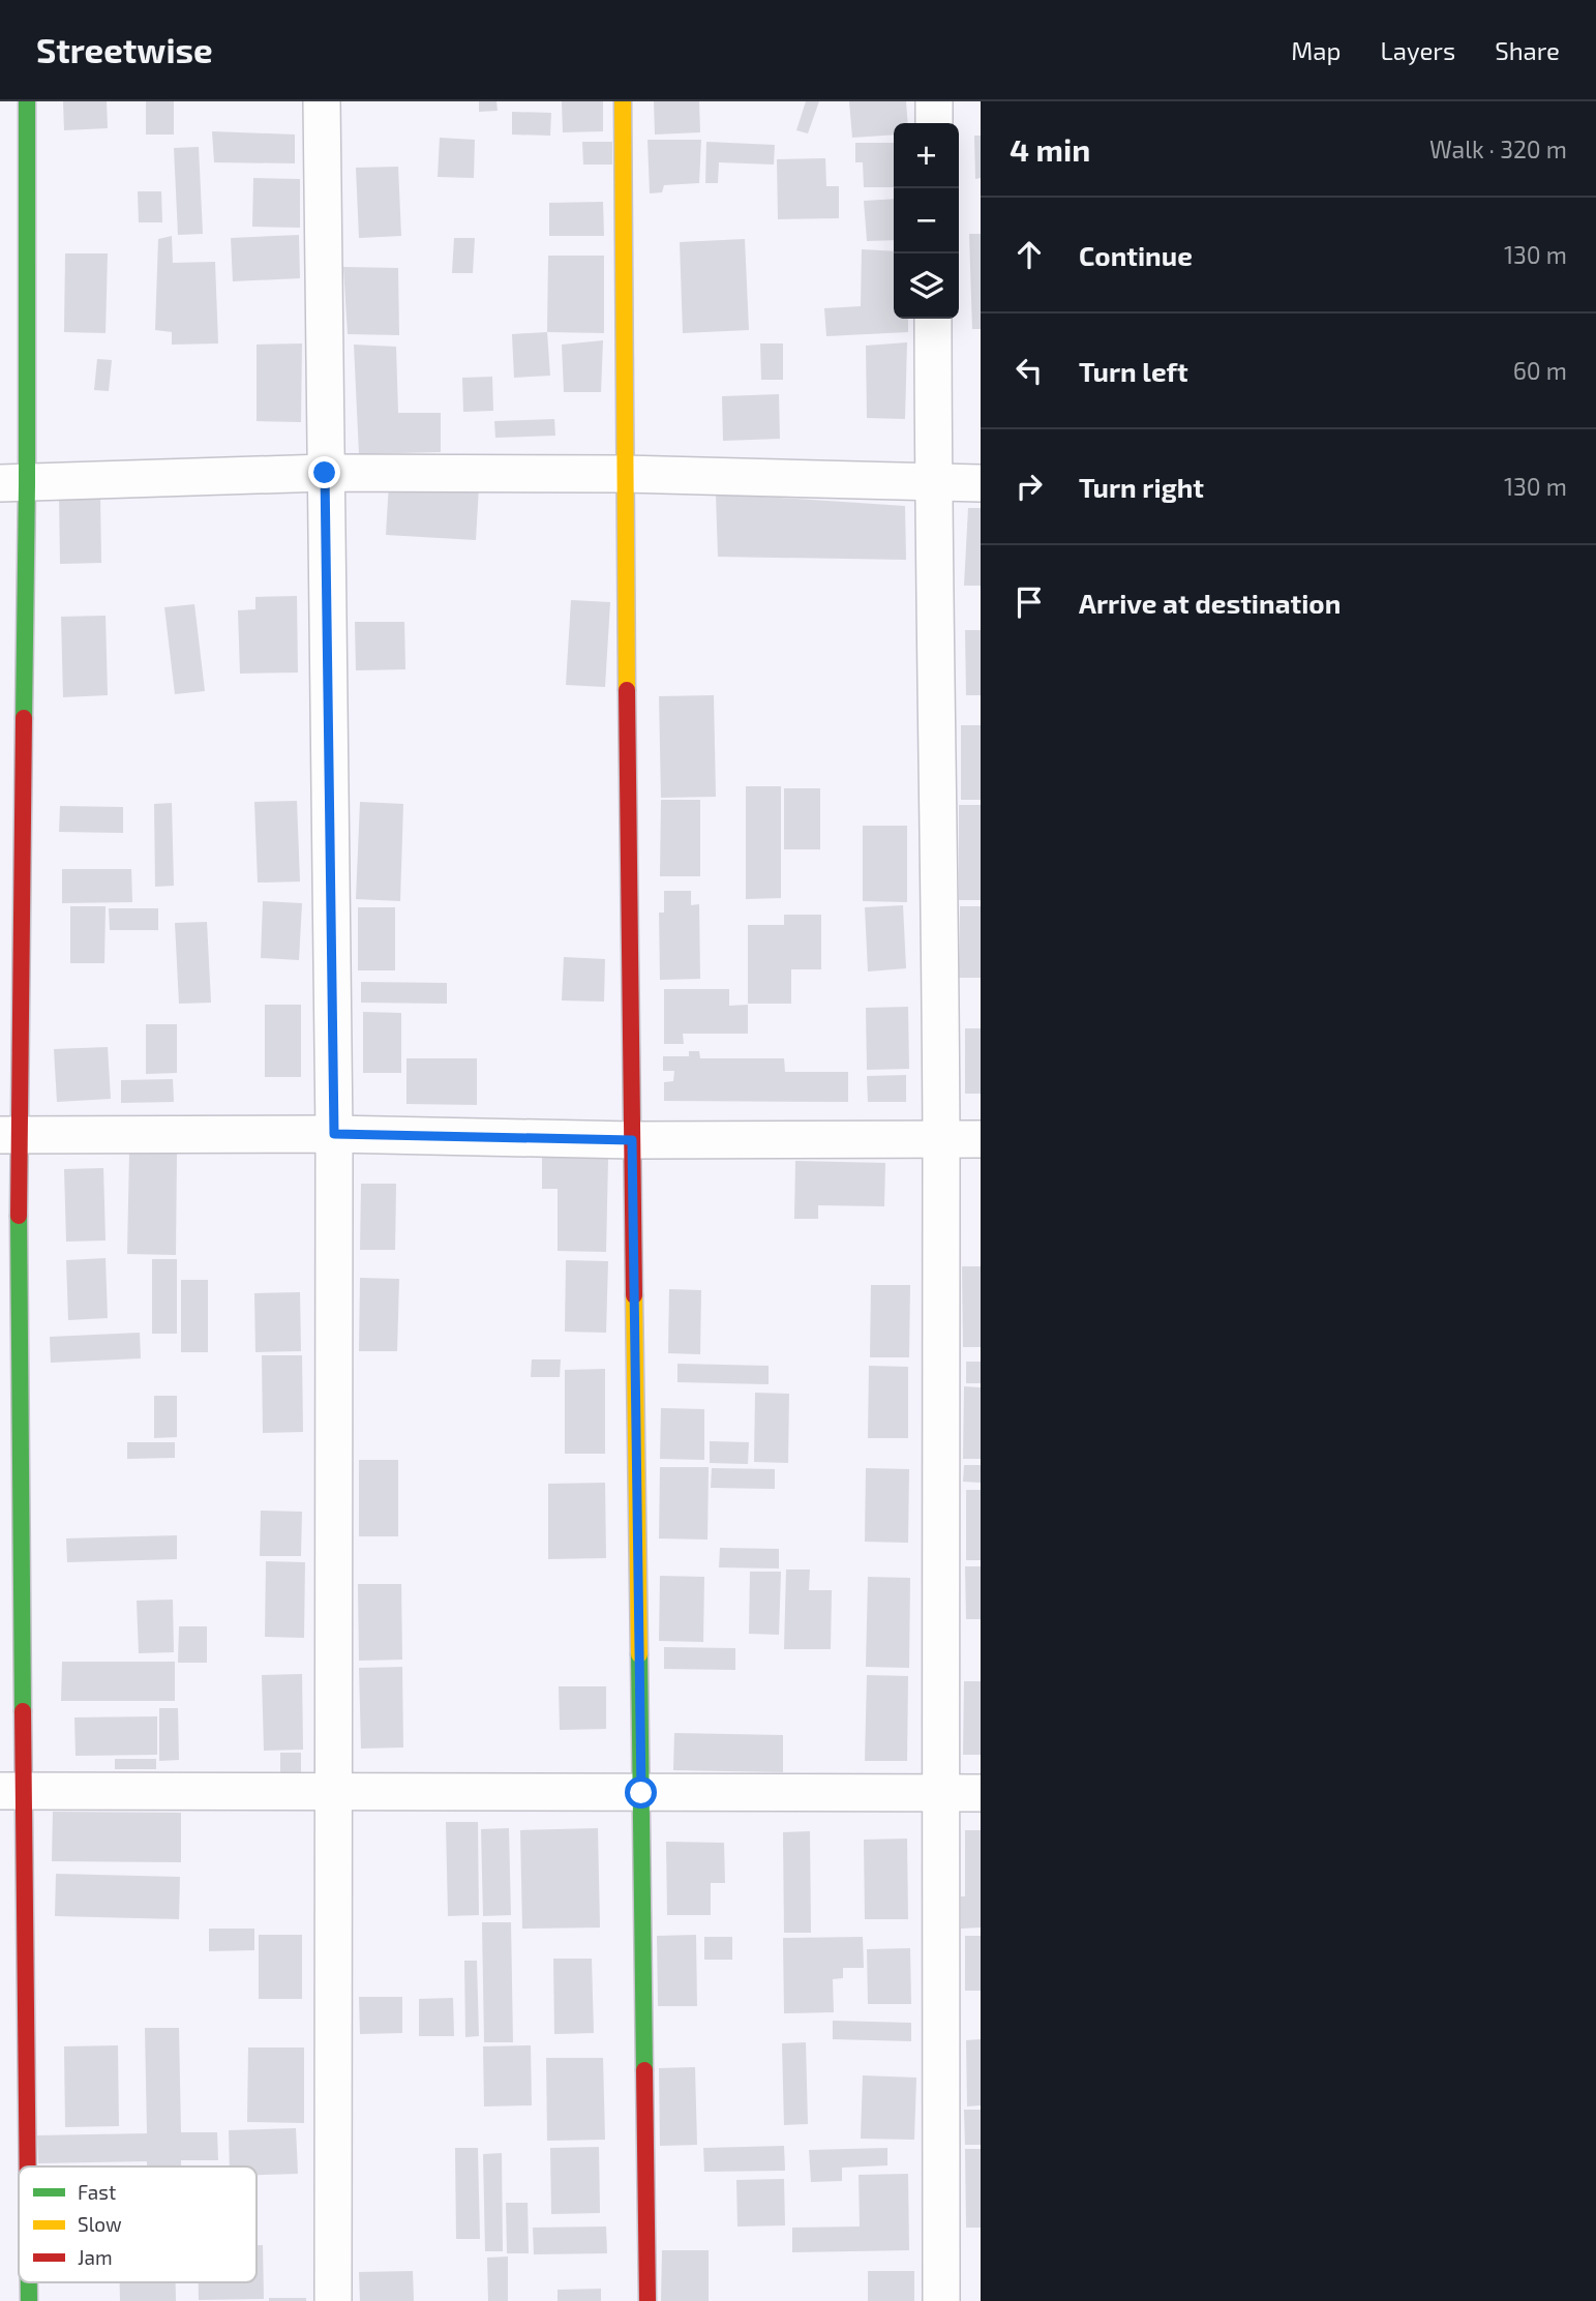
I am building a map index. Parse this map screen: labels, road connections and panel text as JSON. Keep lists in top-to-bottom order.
{
  "legend": ["Fast", "Slow", "Jam"],
  "page": {
    "header": "Streetwise",
    "nav": ["Map", "Layers", "Share"],
    "heading": ["4 min", "Walk · 320 m"],
    "map_buttons": ["+", "−"],
    "list": [
      ["Continue", "130 m"],
      ["Turn left", "60 m"],
      ["Turn right", "130 m"],
      "Arrive at destination"
    ]
  }
}
